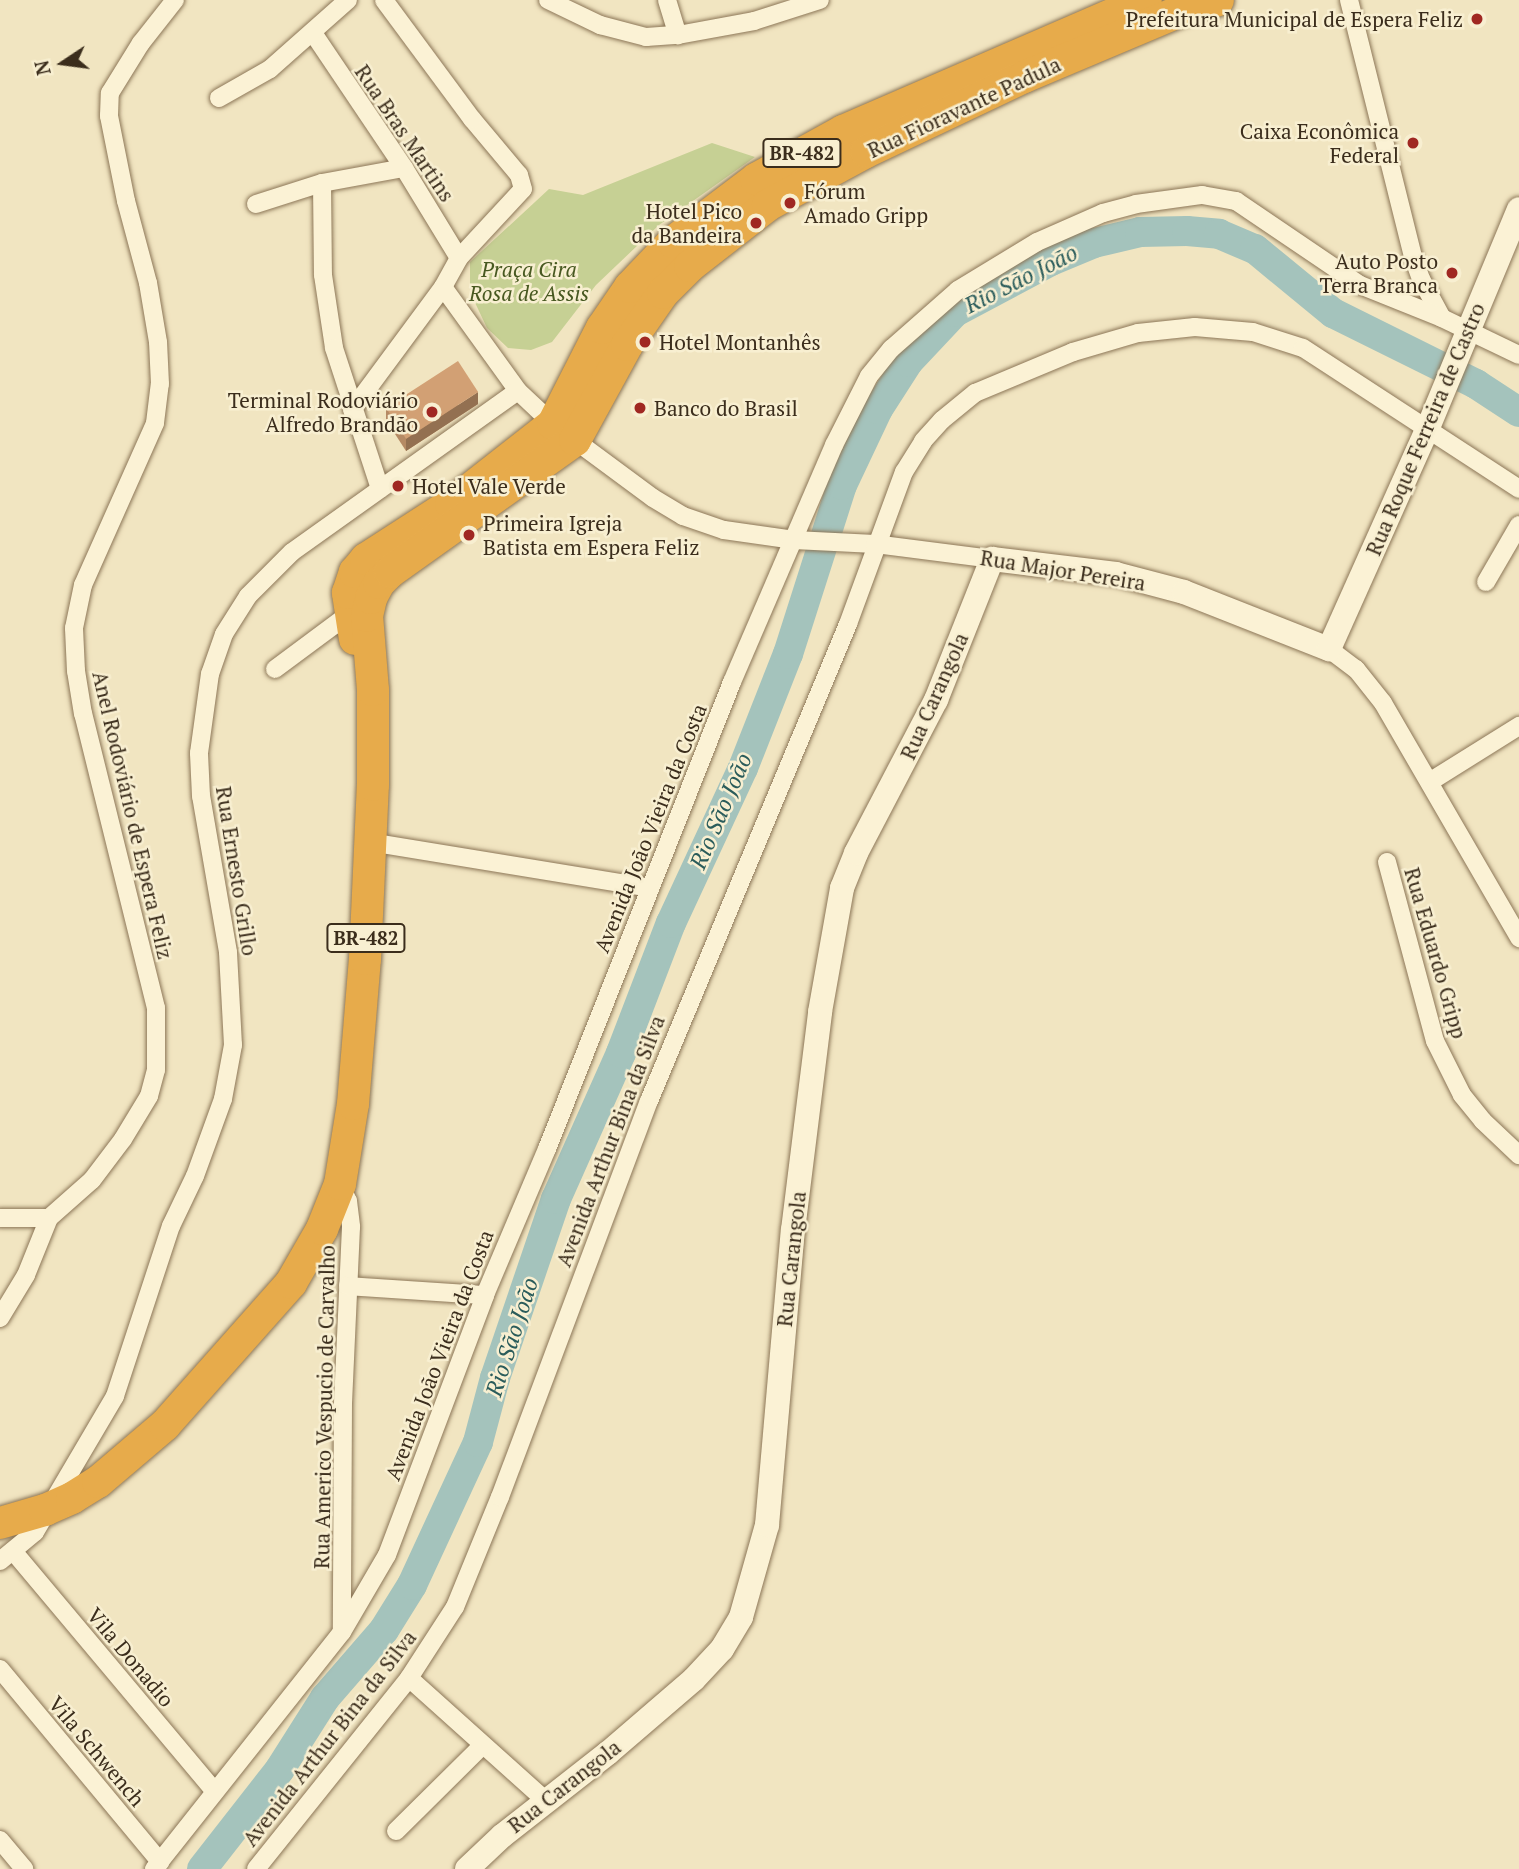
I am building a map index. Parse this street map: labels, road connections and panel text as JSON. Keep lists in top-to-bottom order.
{
  "streets": {
    "highway": ["Rua Fioravante Padula", "BR-482"],
    "street": [
      "Rua Bras Martins",
      "Rua Roque Ferreira de Castro",
      "Rua Major Pereira",
      "Rua Carangola",
      "Anel Rodoviário de Espera Feliz",
      "Avenida João Vieira da Costa",
      "Rua Ernesto Grillo",
      "Rua Eduardo Gripp",
      "Avenida Arthur Bina da Silva",
      "Rua Americo Vespucio de Carvalho",
      "Vila Donadio",
      "Vila Schwench"
    ]
  },
  "crossings": [
    ["Rua Fioravante Padula", "BR-482"],
    ["Rua Fioravante Padula", "Rua Major Pereira"],
    ["BR-482", "Rua Major Pereira"],
    ["BR-482", "Rua Ernesto Grillo"],
    ["BR-482", "Rua Americo Vespucio de Carvalho"],
    ["BR-482", "Vila Donadio"],
    ["Rua Roque Ferreira de Castro", "Rua Major Pereira"],
    ["Rua Roque Ferreira de Castro", "Avenida João Vieira da Costa"],
    ["Rua Roque Ferreira de Castro", "Avenida Arthur Bina da Silva"],
    ["Rua Major Pereira", "Rua Carangola"],
    ["Rua Major Pereira", "Avenida João Vieira da Costa"],
    ["Rua Major Pereira", "Avenida Arthur Bina da Silva"],
    ["Avenida João Vieira da Costa", "Rua Americo Vespucio de Carvalho"],
    ["Avenida João Vieira da Costa", "Vila Donadio"],
    ["Avenida João Vieira da Costa", "Vila Schwench"]
  ],
  "water": ["Rio São João"],
  "parks": ["Praça Cira Rosa de Assis"],
  "places": [
    "Prefeitura Municipal de Espera Feliz",
    "Caixa Econômica Federal",
    "Fórum Amado Gripp",
    "Hotel Pico da Bandeira",
    "Auto Posto Terra Branca",
    "Hotel Montanhês",
    "Banco do Brasil",
    "Terminal Rodoviário Alfredo Brandão",
    "Hotel Vale Verde",
    "Primeira Igreja Batista em Espera Feliz"
  ],
  "north": "left"
}
